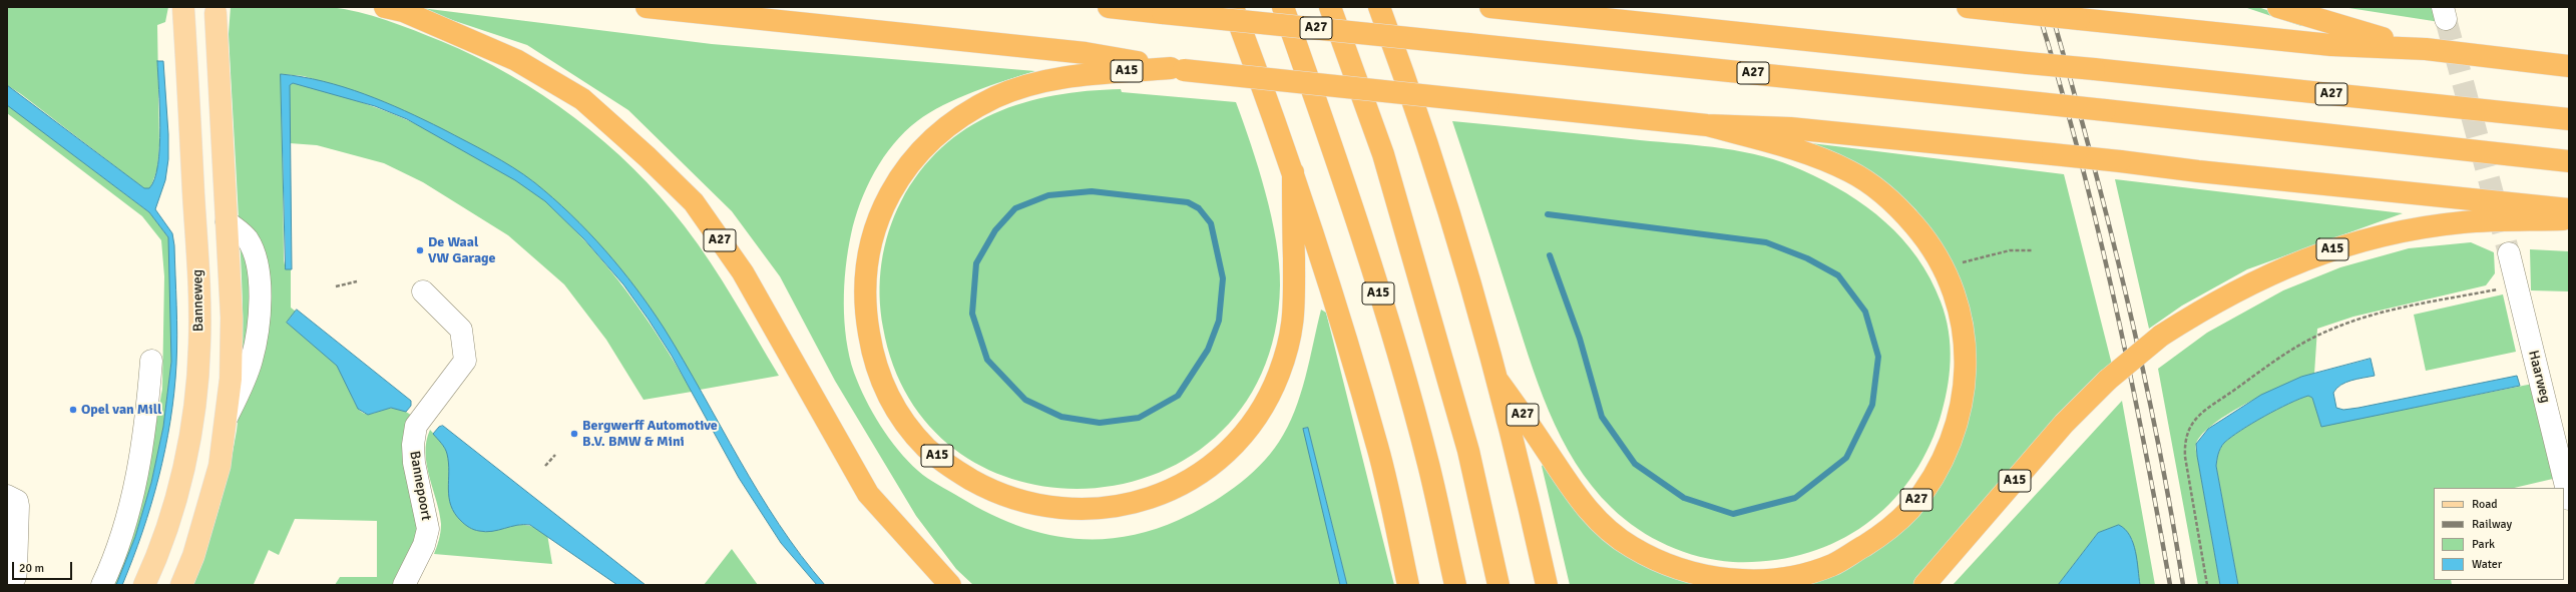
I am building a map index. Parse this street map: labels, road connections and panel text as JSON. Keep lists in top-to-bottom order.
{
  "streets": {
    "highway": ["A27", "A15"],
    "main road": ["Banneweg"],
    "street": ["Haarweg", "Bannepoort"]
  },
  "crossings": [
    ["A27", "A15"]
  ],
  "places": ["De Waal VW Garage", "Opel van Mill", "Bergwerff Automotive B.V. BMW & Mini"],
  "legend": [
    "Road",
    "Railway",
    "Park",
    "Water"
  ],
  "scale_bar": "20 m"
}
